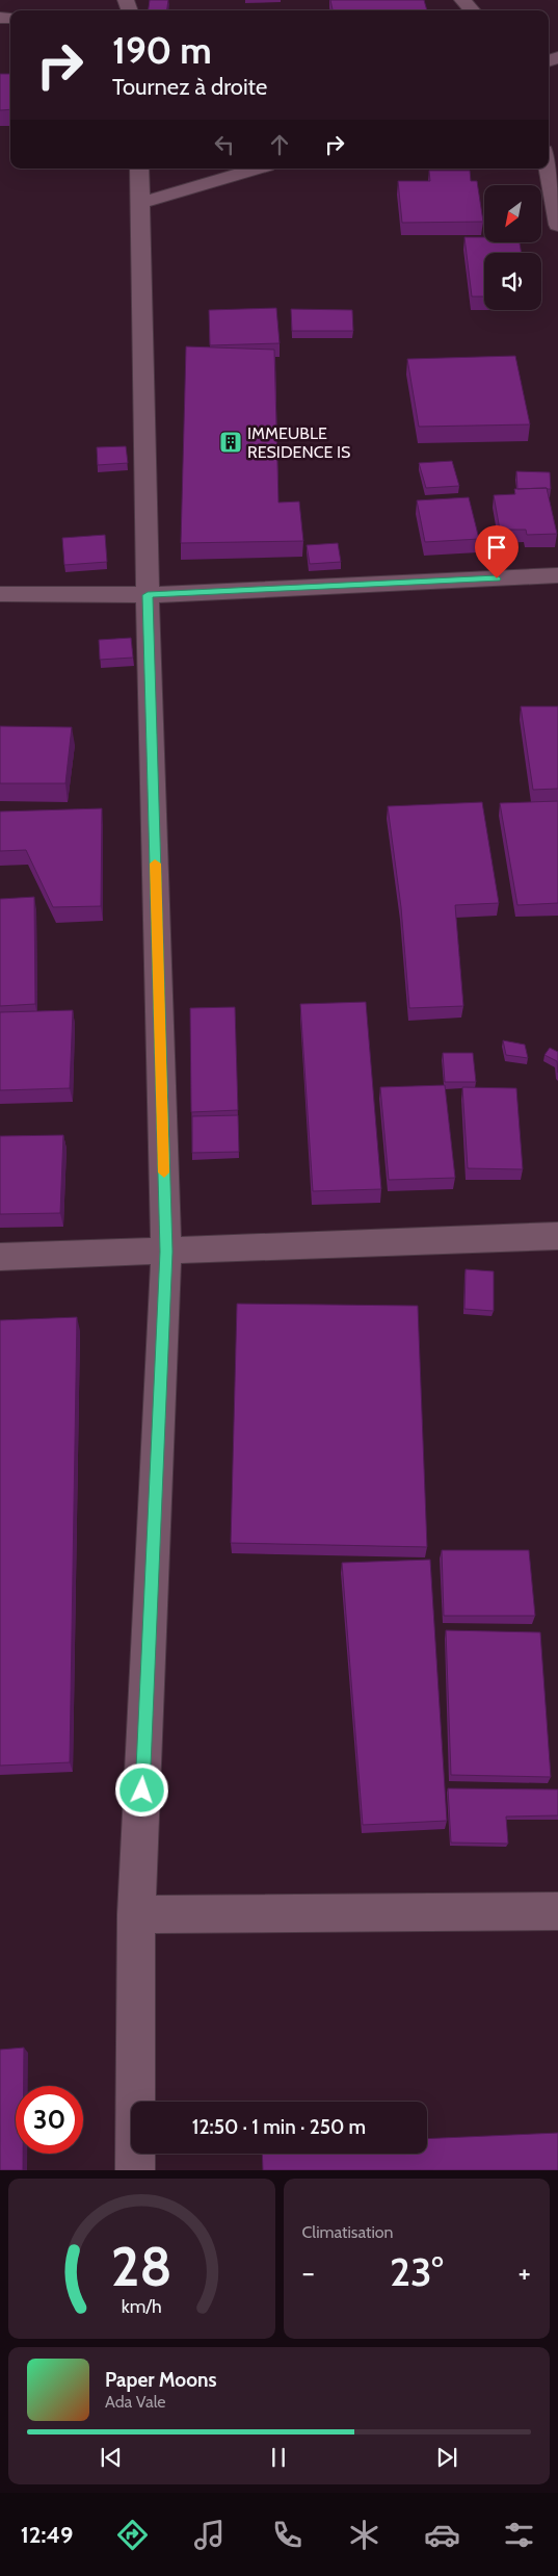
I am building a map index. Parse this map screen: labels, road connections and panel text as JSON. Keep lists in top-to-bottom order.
{
  "places": {
    "building": ["IMMEUBLE RESIDENCE IS"]
  },
  "north": "bottom left",
  "page": {
    "turn": ["190 m", "Tournez à droite"],
    "limit": "30",
    "trip": "12:50 · 1 min · 250 m",
    "tile": "Climatisation",
    "heat": ["−", "23°", "+"],
    "song": ["Paper Moons", "Ada Vale"],
    "tabs": "12:49",
    "gauge": ["28", "km/h"]
  }
}
